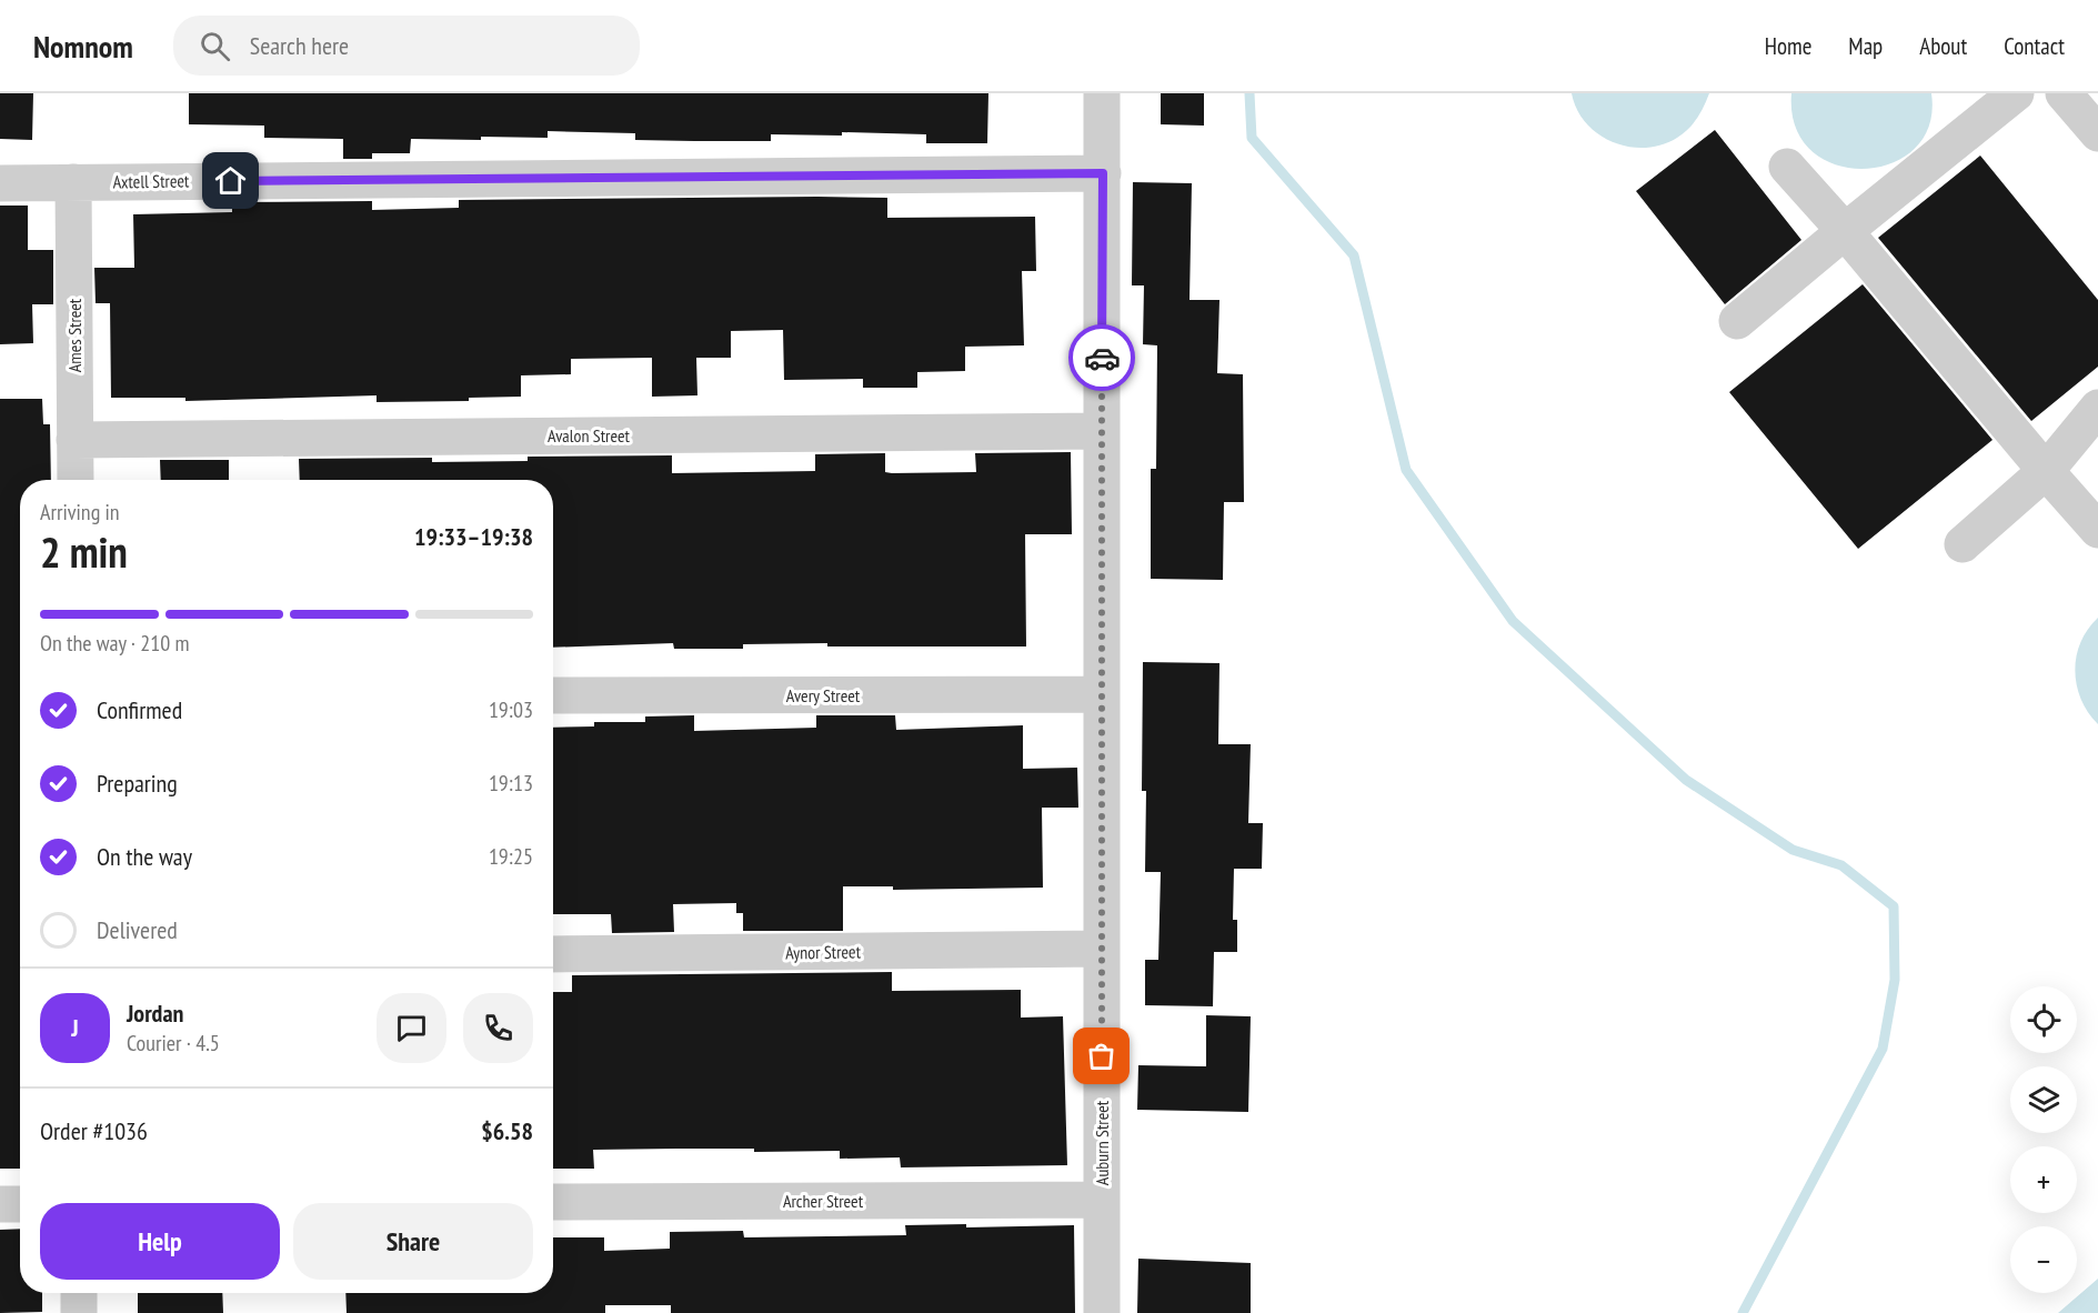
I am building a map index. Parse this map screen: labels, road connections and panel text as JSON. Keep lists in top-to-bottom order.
{
  "streets": {
    "street": [
      "Axtell Street",
      "Ames Street",
      "Avalon Street",
      "Avery Street",
      "Aynor Street",
      "Auburn Street",
      "Archer Street"
    ]
  },
  "crossings": [
    ["Axtell Street", "Ames Street"],
    ["Axtell Street", "Auburn Street"],
    ["Ames Street", "Avalon Street"],
    ["Avalon Street", "Auburn Street"],
    ["Avery Street", "Auburn Street"],
    ["Aynor Street", "Auburn Street"],
    ["Auburn Street", "Archer Street"]
  ],
  "page": {
    "header": "Nomnom",
    "search": "Search here",
    "nav": [
      "Home",
      "Map",
      "About",
      "Contact"
    ],
    "heading": ["2 min", "Arriving in", "19:33–19:38"],
    "panel": [
      "Jordan",
      "Courier · 4.5",
      "Order #1036",
      "$6.58"
    ],
    "bar": "On the way · 210 m",
    "list": [
      ["Confirmed", "19:03"],
      ["Preparing", "19:13"],
      ["On the way", "19:25"],
      "Delivered"
    ],
    "map_buttons": ["+", "−"],
    "round": "J",
    "buttons": ["Help", "Share"]
  }
}
